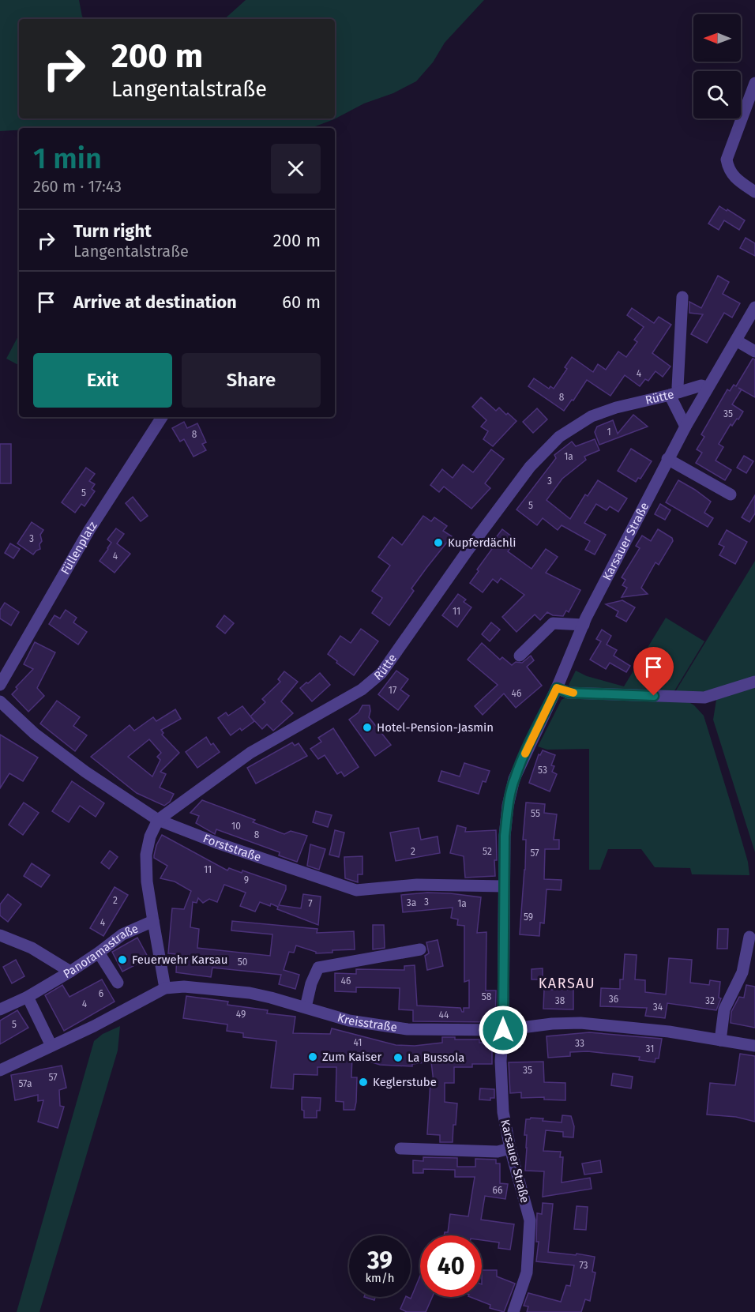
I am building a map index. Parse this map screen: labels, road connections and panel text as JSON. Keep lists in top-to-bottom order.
{
  "streets": {
    "street": [
      "Rütte",
      "Karsauer Straße",
      "Füllenplatz",
      "Forststraße",
      "Panoramastraße",
      "Kreisstraße"
    ]
  },
  "crossings": [
    ["Rütte", "Karsauer Straße"],
    ["Rütte", "Forststraße"],
    ["Karsauer Straße", "Forststraße"],
    ["Karsauer Straße", "Kreisstraße"]
  ],
  "districts": ["KARSAU"],
  "places": [
    "Kupferdächli",
    "Hotel-Pension-Jasmin",
    "Feuerwehr Karsau",
    "Zum Kaiser",
    "La Bussola",
    "Keglerstube"
  ],
  "house_numbers": [
    "4",
    "8",
    "35",
    "1",
    "8",
    "1a",
    "3",
    "5",
    "5",
    "3",
    "4",
    "11",
    "17",
    "46",
    "53",
    "55",
    "10",
    "8",
    "2",
    "52",
    "57",
    "11",
    "9",
    "2",
    "3",
    "3a",
    "7",
    "1a",
    "59",
    "4",
    "50",
    "46",
    "6",
    "58",
    "36",
    "38",
    "32",
    "4",
    "34",
    "49",
    "44",
    "5",
    "41",
    "33",
    "31",
    "35",
    "57",
    "57a",
    "66",
    "73"
  ],
  "north": "left",
  "page": {
    "turn": ["200 m", "Langentalstraße"],
    "heading": ["1 min", "260 m · 17:43"],
    "list": [
      {
        "name": "Turn right",
        "note": "Langentalstraße",
        "value": "200 m"
      },
      {
        "name": "Arrive at destination",
        "value": "60 m"
      }
    ],
    "buttons": ["Exit", "Share"],
    "speed": "39 km/h",
    "limit": "40"
  }
}
